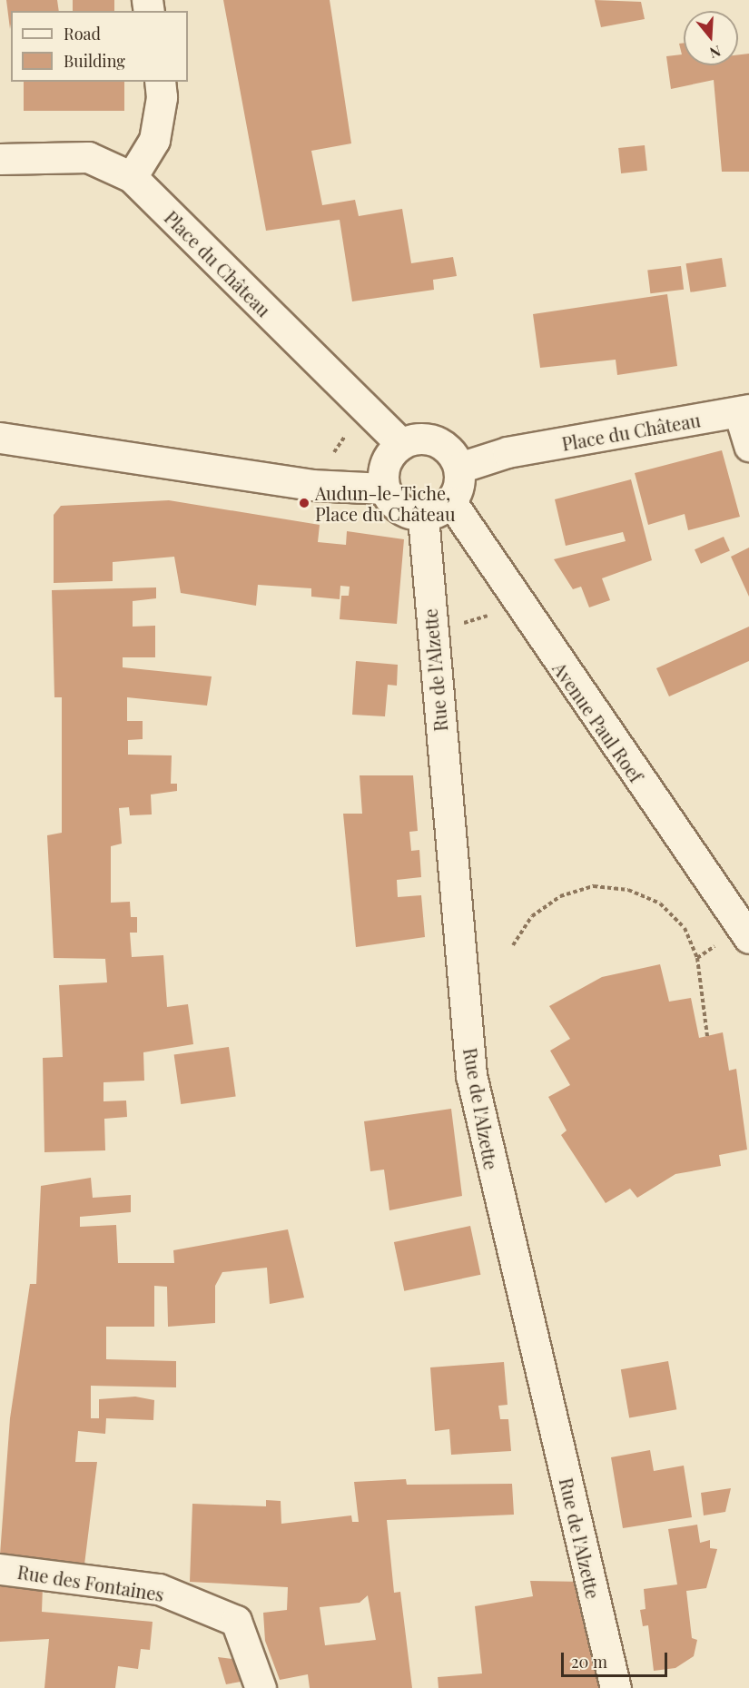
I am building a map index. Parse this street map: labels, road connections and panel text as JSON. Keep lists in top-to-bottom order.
{
  "streets": {
    "street": [
      "Place du Château",
      "Rue de l'Alzette",
      "Avenue Paul Roef",
      "Rue des Fontaines"
    ]
  },
  "crossings": [
    ["Place du Château", "Rue de l'Alzette"],
    ["Place du Château", "Avenue Paul Roef"],
    ["Rue de l'Alzette", "Avenue Paul Roef"]
  ],
  "places": ["Audun-le-Tiche, Place du Château"],
  "legend": ["Road", "Building"],
  "scale_bar": "20 m",
  "north": "bottom"
}
